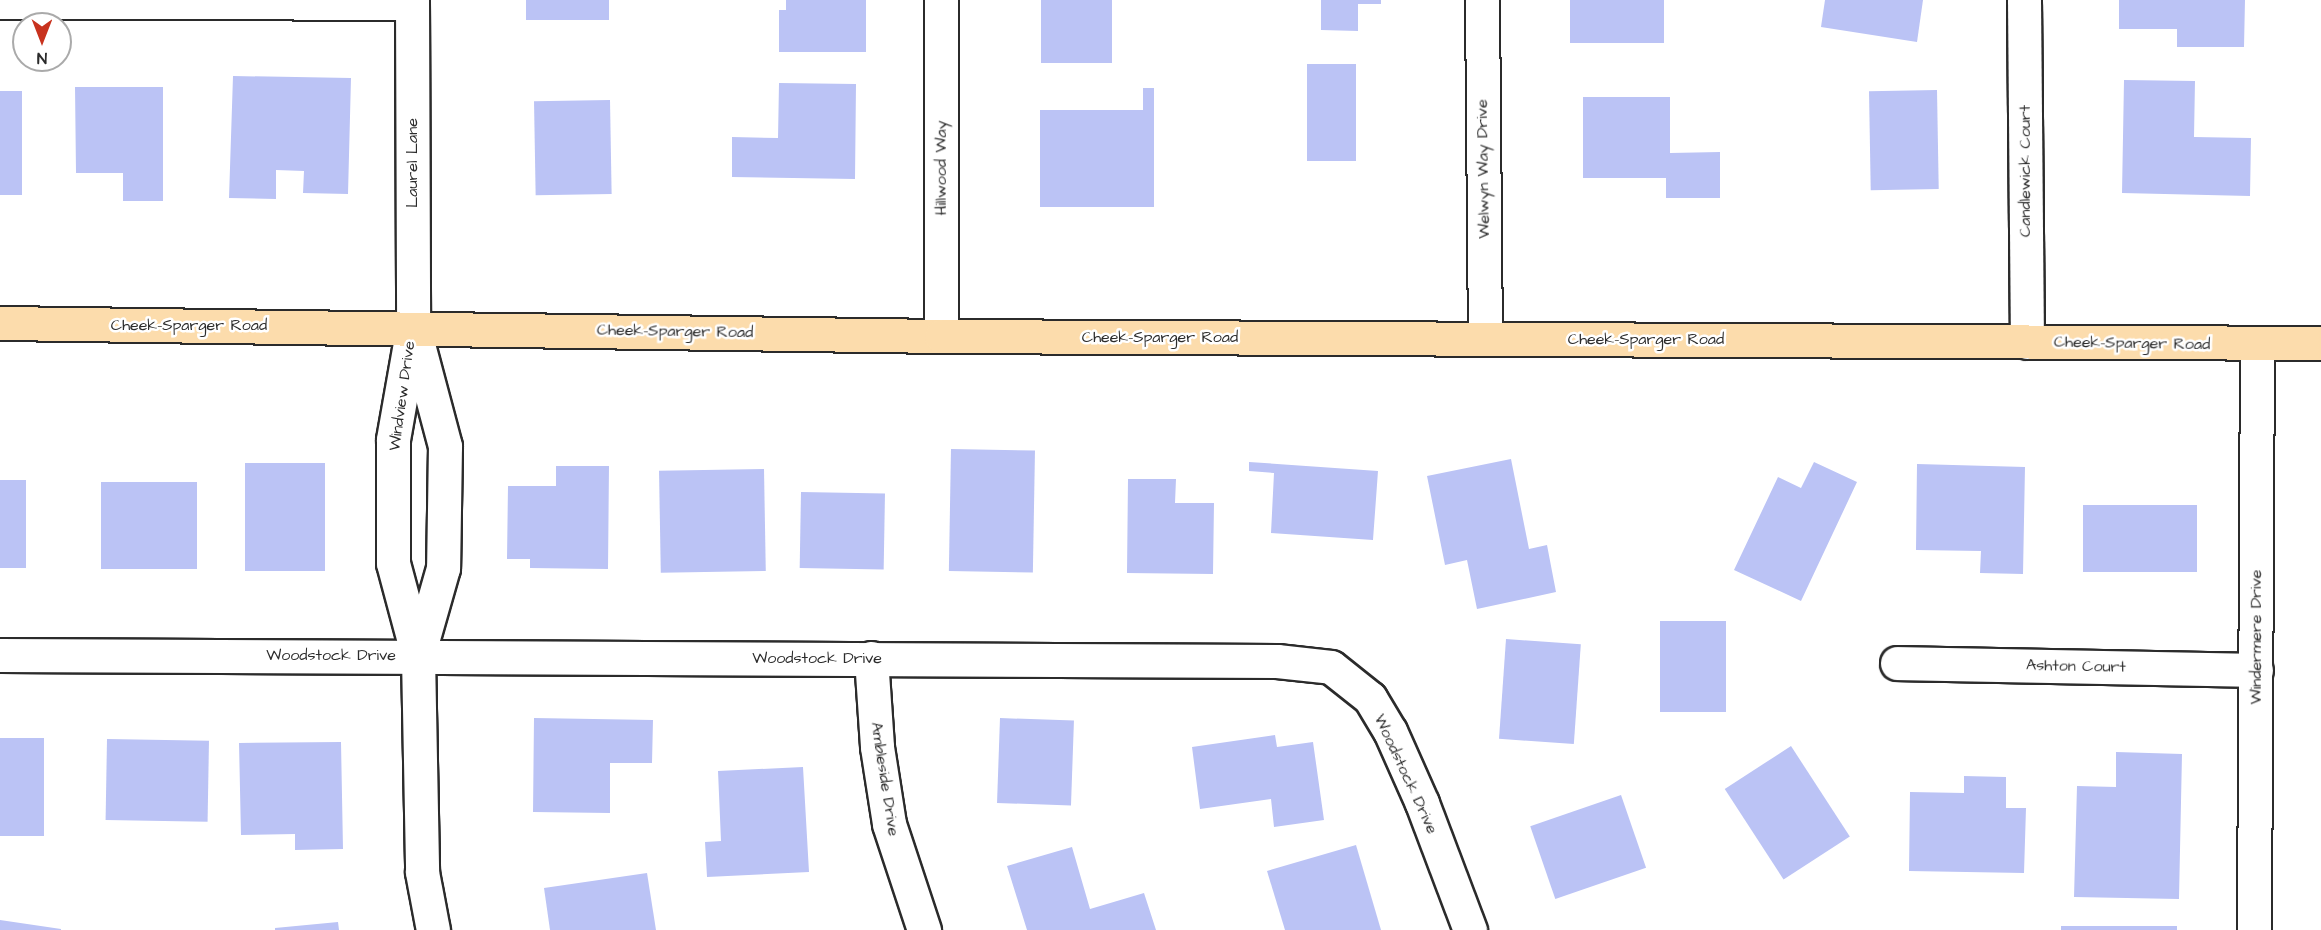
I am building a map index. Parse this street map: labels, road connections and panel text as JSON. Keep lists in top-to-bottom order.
{
  "streets": {
    "main road": ["Cheek-Sparger Road"],
    "street": [
      "Laurel Lane",
      "Hillwood Way",
      "Welwyn Way Drive",
      "Candlewick Court",
      "Windview Drive",
      "Windermere Drive",
      "Woodstock Drive",
      "Ashton Court",
      "Ambleside Drive"
    ]
  },
  "crossings": [
    ["Laurel Lane", "Cheek-Sparger Road"],
    ["Laurel Lane", "Windview Drive"],
    ["Hillwood Way", "Cheek-Sparger Road"],
    ["Welwyn Way Drive", "Cheek-Sparger Road"],
    ["Candlewick Court", "Cheek-Sparger Road"],
    ["Cheek-Sparger Road", "Windview Drive"],
    ["Cheek-Sparger Road", "Windermere Drive"],
    ["Windview Drive", "Woodstock Drive"],
    ["Windermere Drive", "Ashton Court"],
    ["Woodstock Drive", "Ambleside Drive"]
  ],
  "north": "bottom"
}
